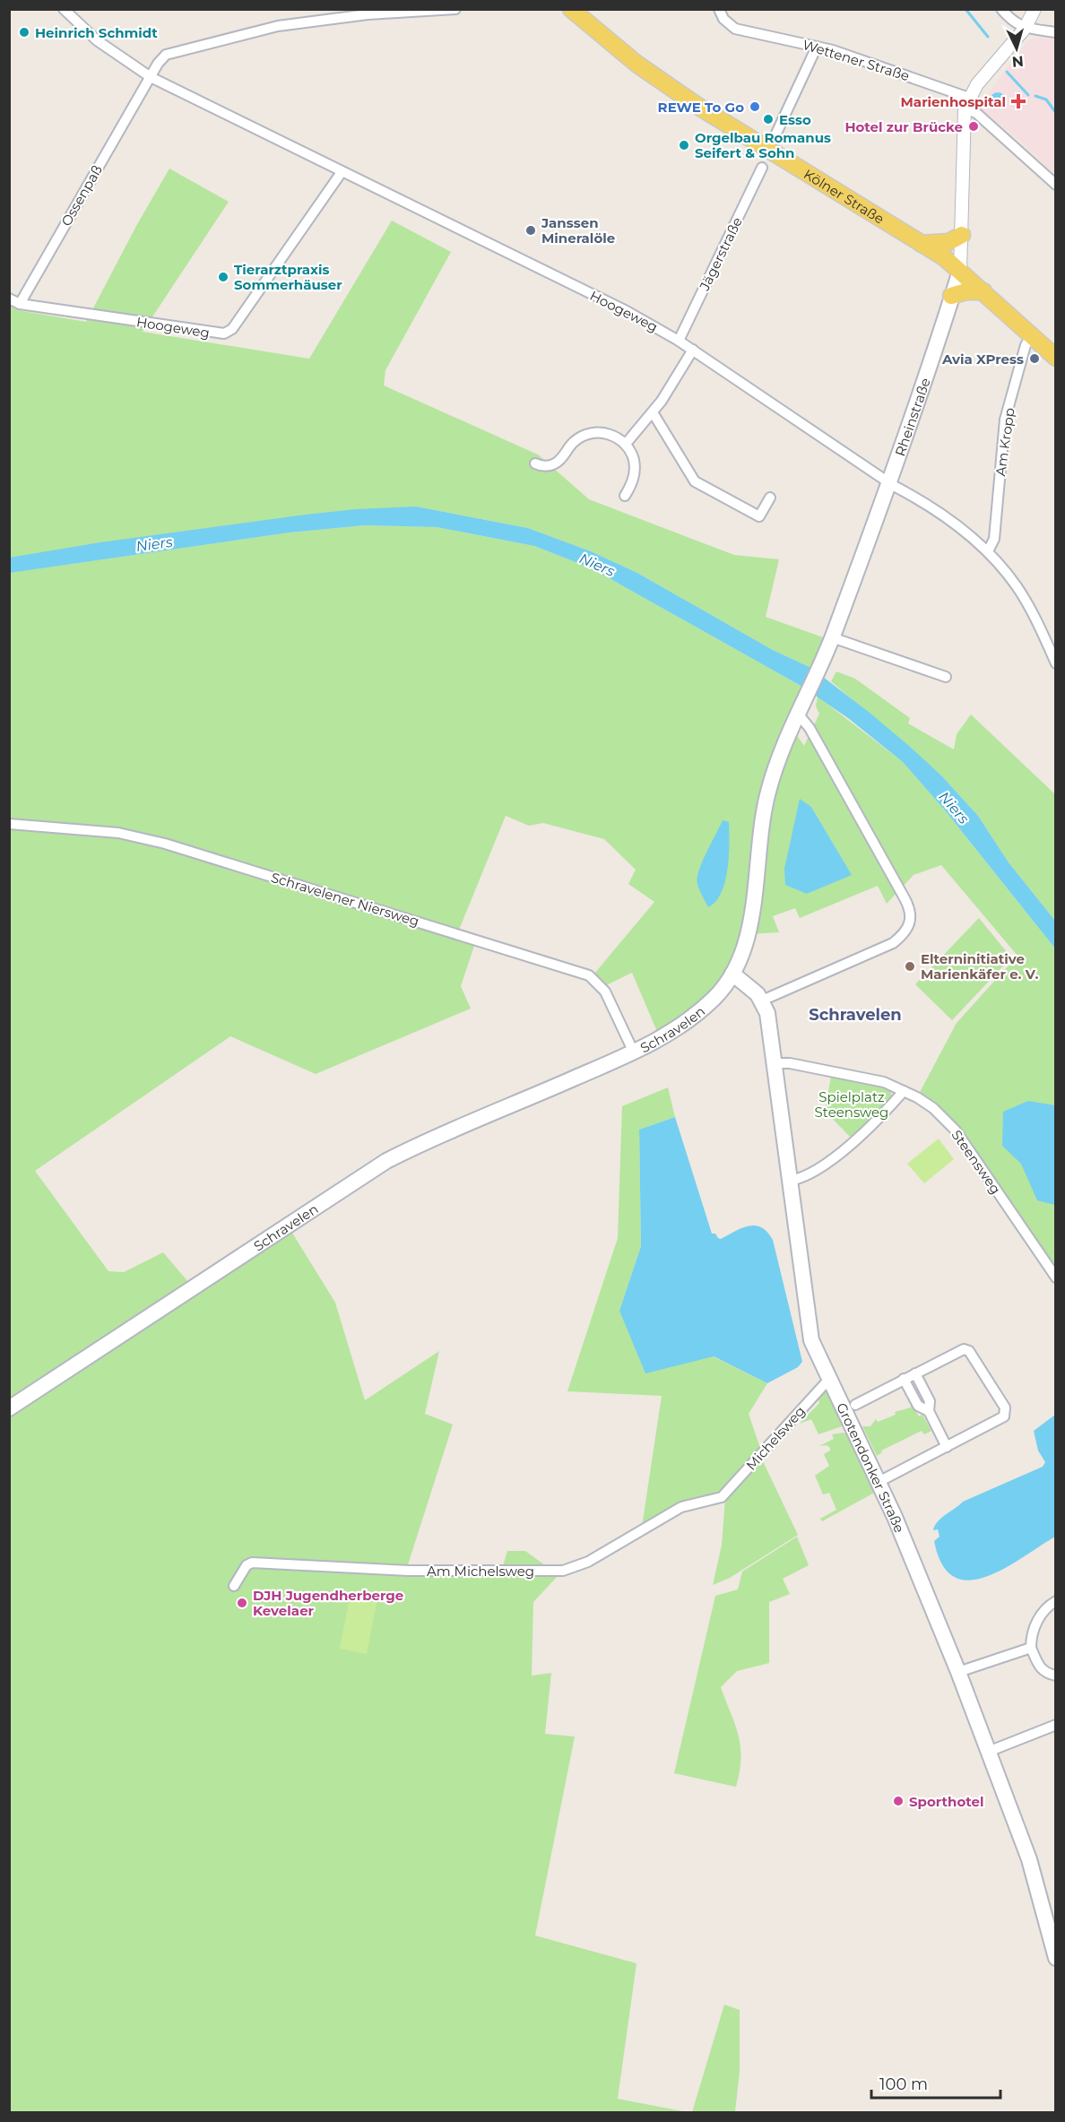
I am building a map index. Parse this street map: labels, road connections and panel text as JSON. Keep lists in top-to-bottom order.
{
  "streets": {
    "main road": [
      "Kölner Straße",
      "Rheinstraße",
      "Schravelen",
      "Grotendonker Straße"
    ],
    "street": [
      "Wettener Straße",
      "Ossenpaß",
      "Jägerstraße",
      "Hoogeweg",
      "Am Kropp",
      "Schravelener Niersweg",
      "Steensweg",
      "Michelsweg",
      "Am Michelsweg"
    ]
  },
  "crossings": [
    ["Wettener Straße", "Rheinstraße"],
    ["Ossenpaß", "Hoogeweg"],
    ["Kölner Straße", "Rheinstraße"],
    ["Kölner Straße", "Am Kropp"],
    ["Jägerstraße", "Hoogeweg"],
    ["Hoogeweg", "Rheinstraße"],
    ["Hoogeweg", "Am Kropp"],
    ["Rheinstraße", "Schravelen"],
    ["Schravelener Niersweg", "Schravelen"],
    ["Schravelen", "Grotendonker Straße"],
    ["Steensweg", "Grotendonker Straße"],
    ["Michelsweg", "Grotendonker Straße"],
    ["Michelsweg", "Am Michelsweg"]
  ],
  "districts": ["Schravelen"],
  "water": ["Niers"],
  "parks": ["Spielplatz Steensweg"],
  "places": {
    "other": [
      "Heinrich Schmidt",
      "REWE To Go",
      "Esso",
      "Hotel zur Brücke",
      "Orgelbau Romanus Seifert & Sohn",
      "Janssen Mineralöle",
      "Tierarztpraxis Sommerhäuser",
      "Avia XPress",
      "Elterninitiative Marienkäfer e. V.",
      "DJH Jugendherberge Kevelaer",
      "Sporthotel"
    ],
    "health": ["Marienhospital"]
  },
  "scale_bar": "100 m",
  "north": "bottom"
}
